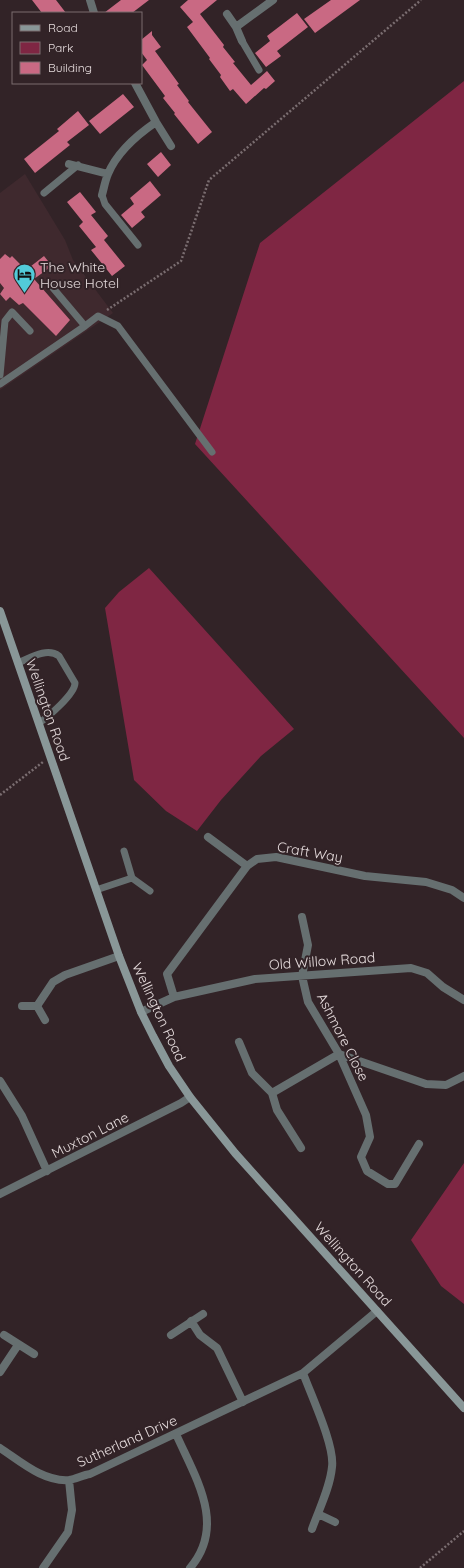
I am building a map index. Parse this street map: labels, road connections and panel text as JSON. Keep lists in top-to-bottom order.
{
  "streets": {
    "street": [
      "Wellington Road",
      "Craft Way",
      "Old Willow Road",
      "Ashmore Close",
      "Muxton Lane",
      "Sutherland Drive"
    ]
  },
  "crossings": [
    ["Wellington Road", "Muxton Lane"],
    ["Wellington Road", "Sutherland Drive"],
    ["Craft Way", "Old Willow Road"],
    ["Old Willow Road", "Ashmore Close"]
  ],
  "places": {
    "hotel": ["The White House Hotel"]
  },
  "legend": ["Road", "Park", "Building"]
}
